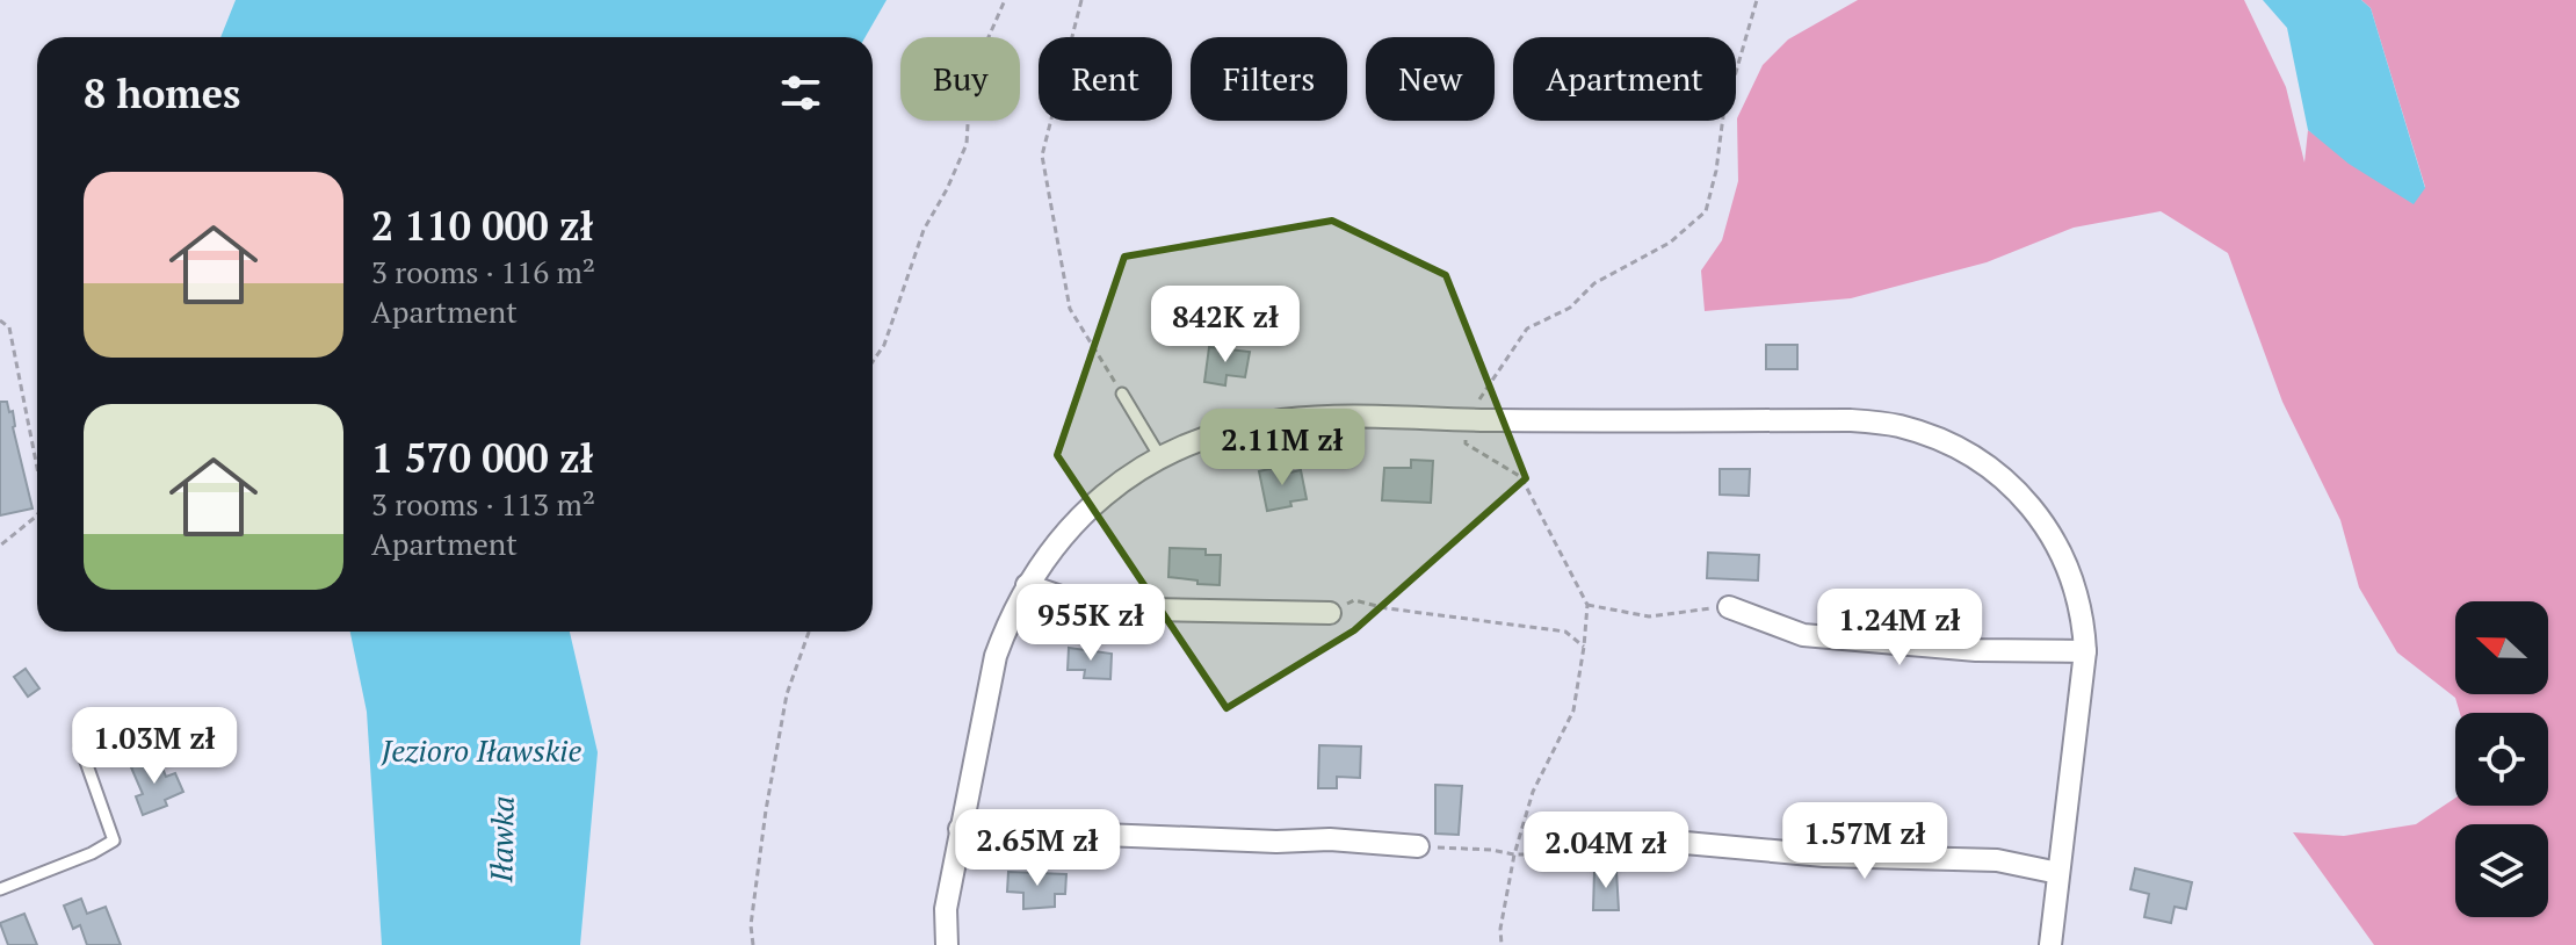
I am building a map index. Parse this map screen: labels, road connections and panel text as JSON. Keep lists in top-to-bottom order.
{
  "water": ["Jezioro Iławskie", "Iławka"],
  "north": "left",
  "page": {
    "chip": [
      "Buy",
      "Rent",
      "Filters",
      "New",
      "Apartment"
    ],
    "heading": "8 homes",
    "list": [
      {
        "name": "2 110 000 zł",
        "note": "3 rooms · 116 m² · Apartment"
      },
      {
        "name": "1 570 000 zł",
        "note": "3 rooms · 113 m² · Apartment"
      }
    ],
    "price": [
      "842K zł",
      "2.11M zł",
      "955K zł",
      "1.24M zł",
      "1.03M zł",
      "1.57M zł",
      "2.65M zł",
      "2.04M zł"
    ]
  }
}
